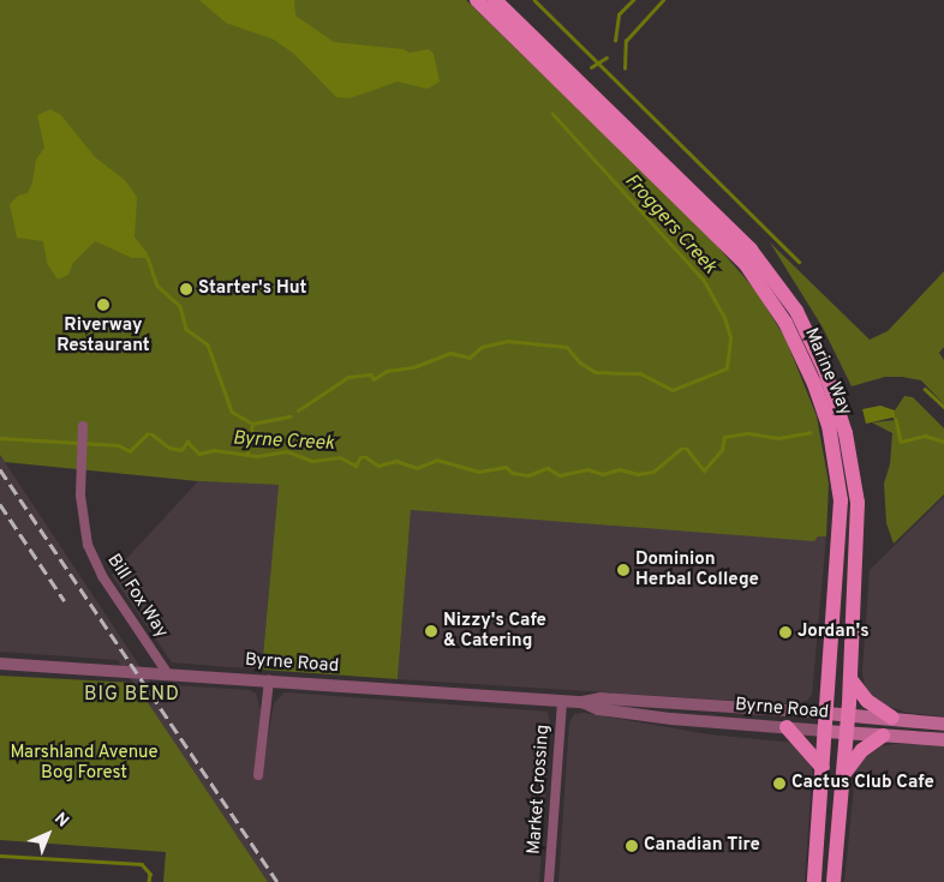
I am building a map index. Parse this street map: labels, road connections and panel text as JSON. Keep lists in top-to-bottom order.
{
  "streets": {
    "main road": ["Marine Way", "Byrne Road"],
    "street": ["Bill Fox Way", "Market Crossing"]
  },
  "crossings": [
    ["Marine Way", "Byrne Road"],
    ["Bill Fox Way", "Byrne Road"],
    ["Byrne Road", "Market Crossing"]
  ],
  "districts": ["BIG BEND"],
  "water": ["Froggers Creek", "Byrne Creek"],
  "parks": ["Marshland Avenue Bog Forest"],
  "places": [
    "Starter's Hut",
    "Riverway Restaurant",
    "Dominion Herbal College",
    "Nizzy's Cafe & Catering",
    "Jordan's",
    "Cactus Club Cafe",
    "Canadian Tire"
  ],
  "north": "top right"
}
